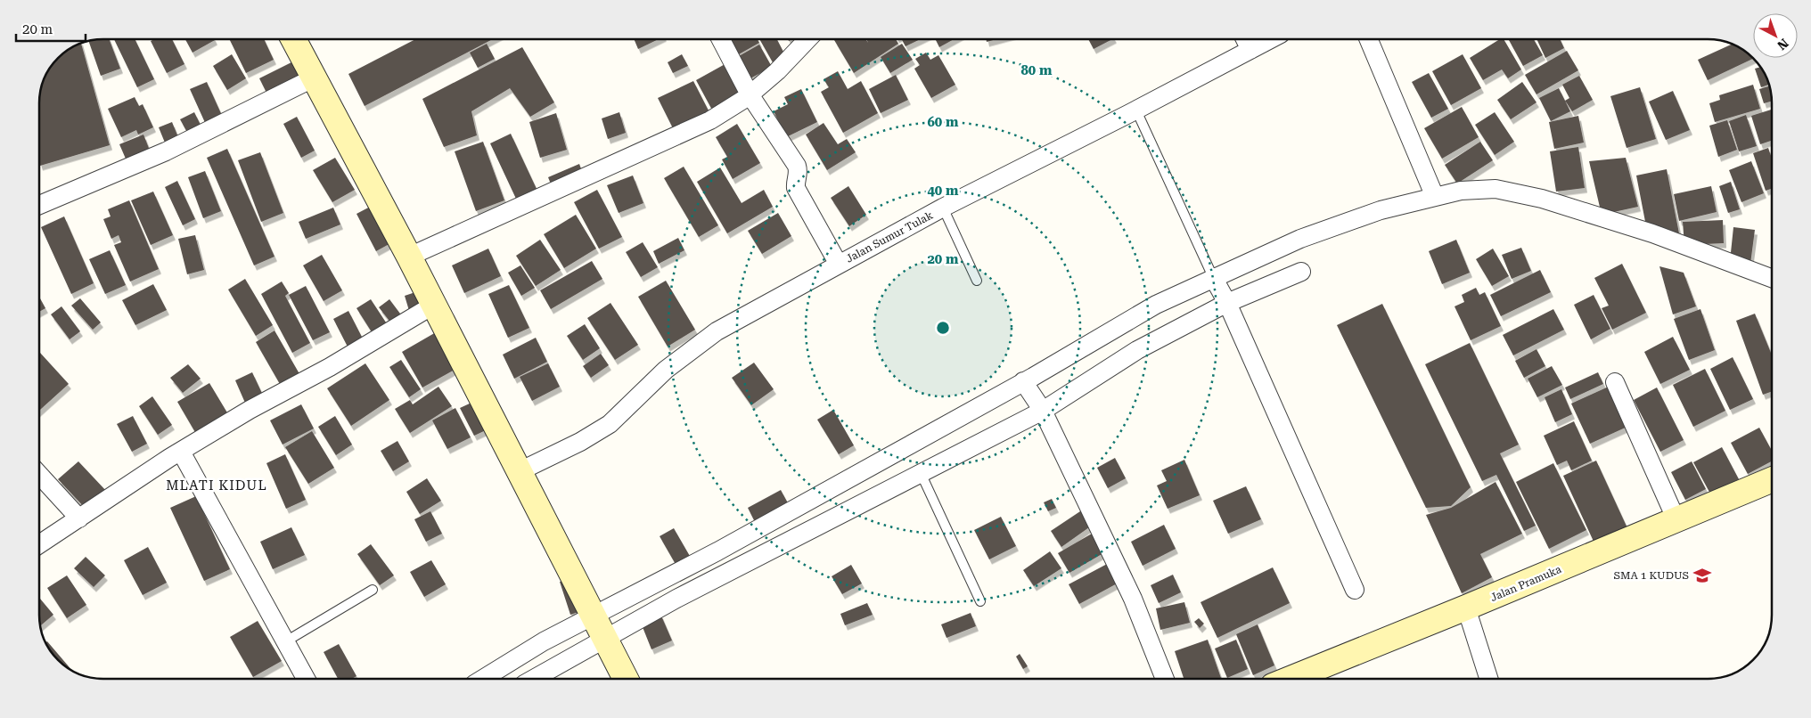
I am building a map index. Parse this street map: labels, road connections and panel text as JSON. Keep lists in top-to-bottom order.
{
  "streets": {
    "street": ["Jalan Sumur Tulak", "Jalan Pramuka"]
  },
  "districts": ["MLATI KIDUL"],
  "places": {
    "school or university": ["SMA 1 KUDUS"]
  },
  "scale_bar": "20 m",
  "north": "bottom right",
  "rings": [
    "80 m",
    "60 m",
    "40 m",
    "20 m"
  ]
}
